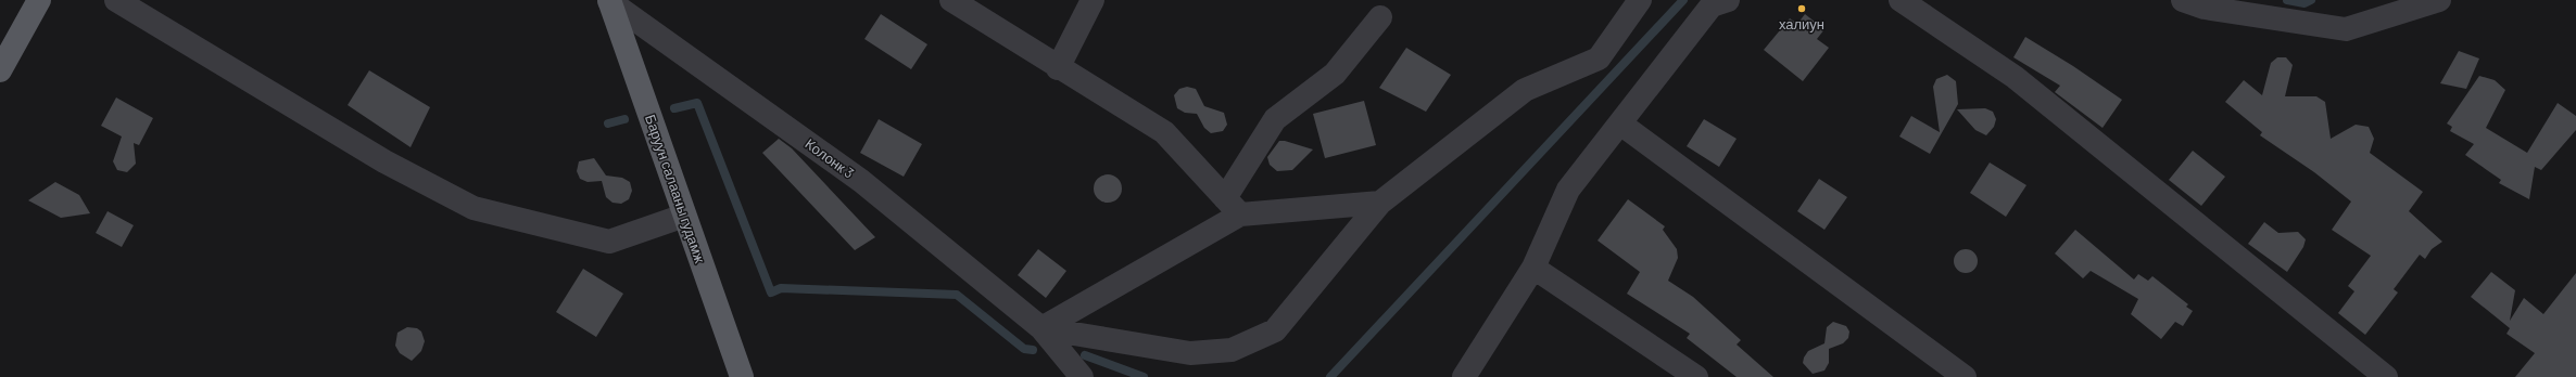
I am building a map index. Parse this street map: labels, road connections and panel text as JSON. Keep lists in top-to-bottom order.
{
  "streets": {
    "main road": ["Баруун салааны гудамж"],
    "street": ["Колонк 3"]
  },
  "crossings": [
    ["Колонк 3", "Баруун салааны гудамж"]
  ],
  "places": ["халиун"]
}
